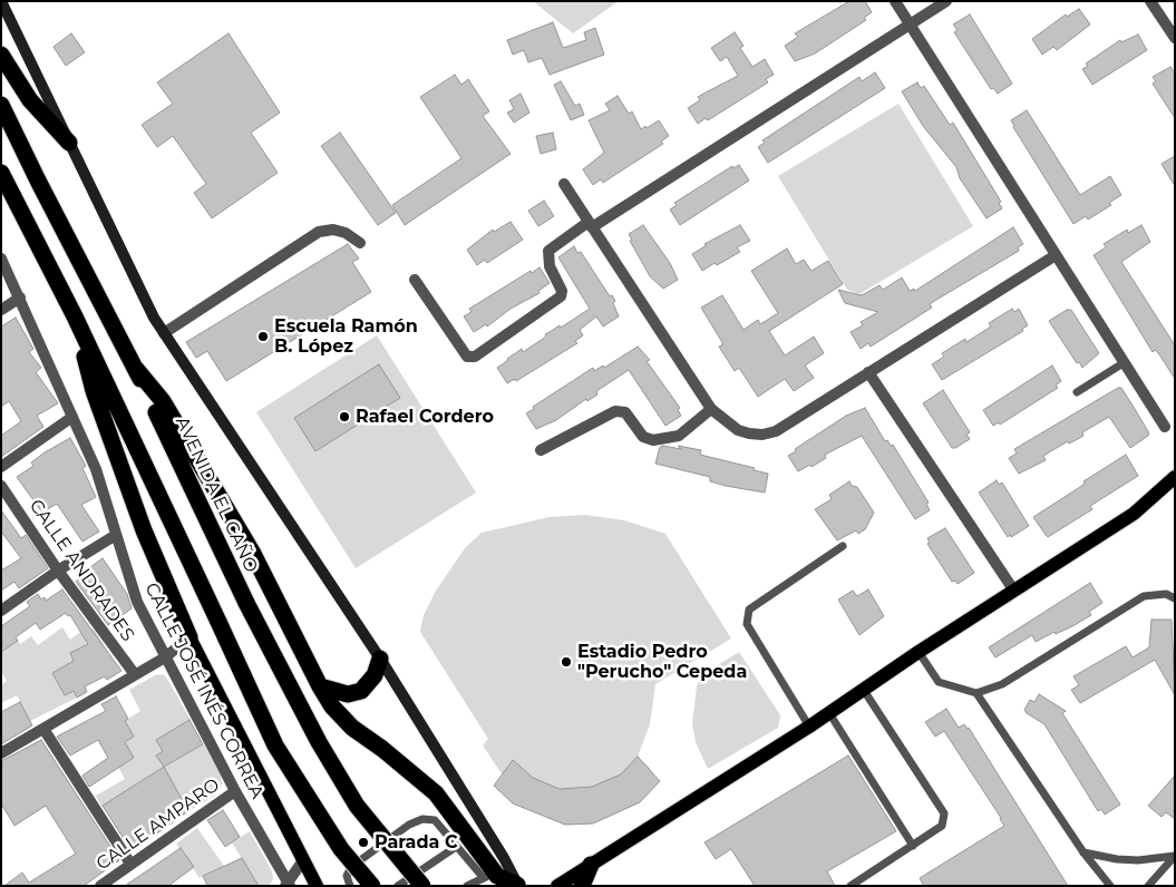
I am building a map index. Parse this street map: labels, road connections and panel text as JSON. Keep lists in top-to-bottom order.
{
  "streets": {
    "highway": ["AVENIDA EL CAÑO"],
    "street": ["CALLE ANDRADES", "CALLE JOSÉ INÉS CORREA", "CALLE AMPARO"]
  },
  "crossings": [
    ["CALLE JOSÉ INÉS CORREA", "CALLE AMPARO"]
  ],
  "places": [
    "Escuela Ramón B. López",
    "Rafael Cordero",
    "Estadio Pedro \"Perucho\" Cepeda",
    "Parada C"
  ]
}
